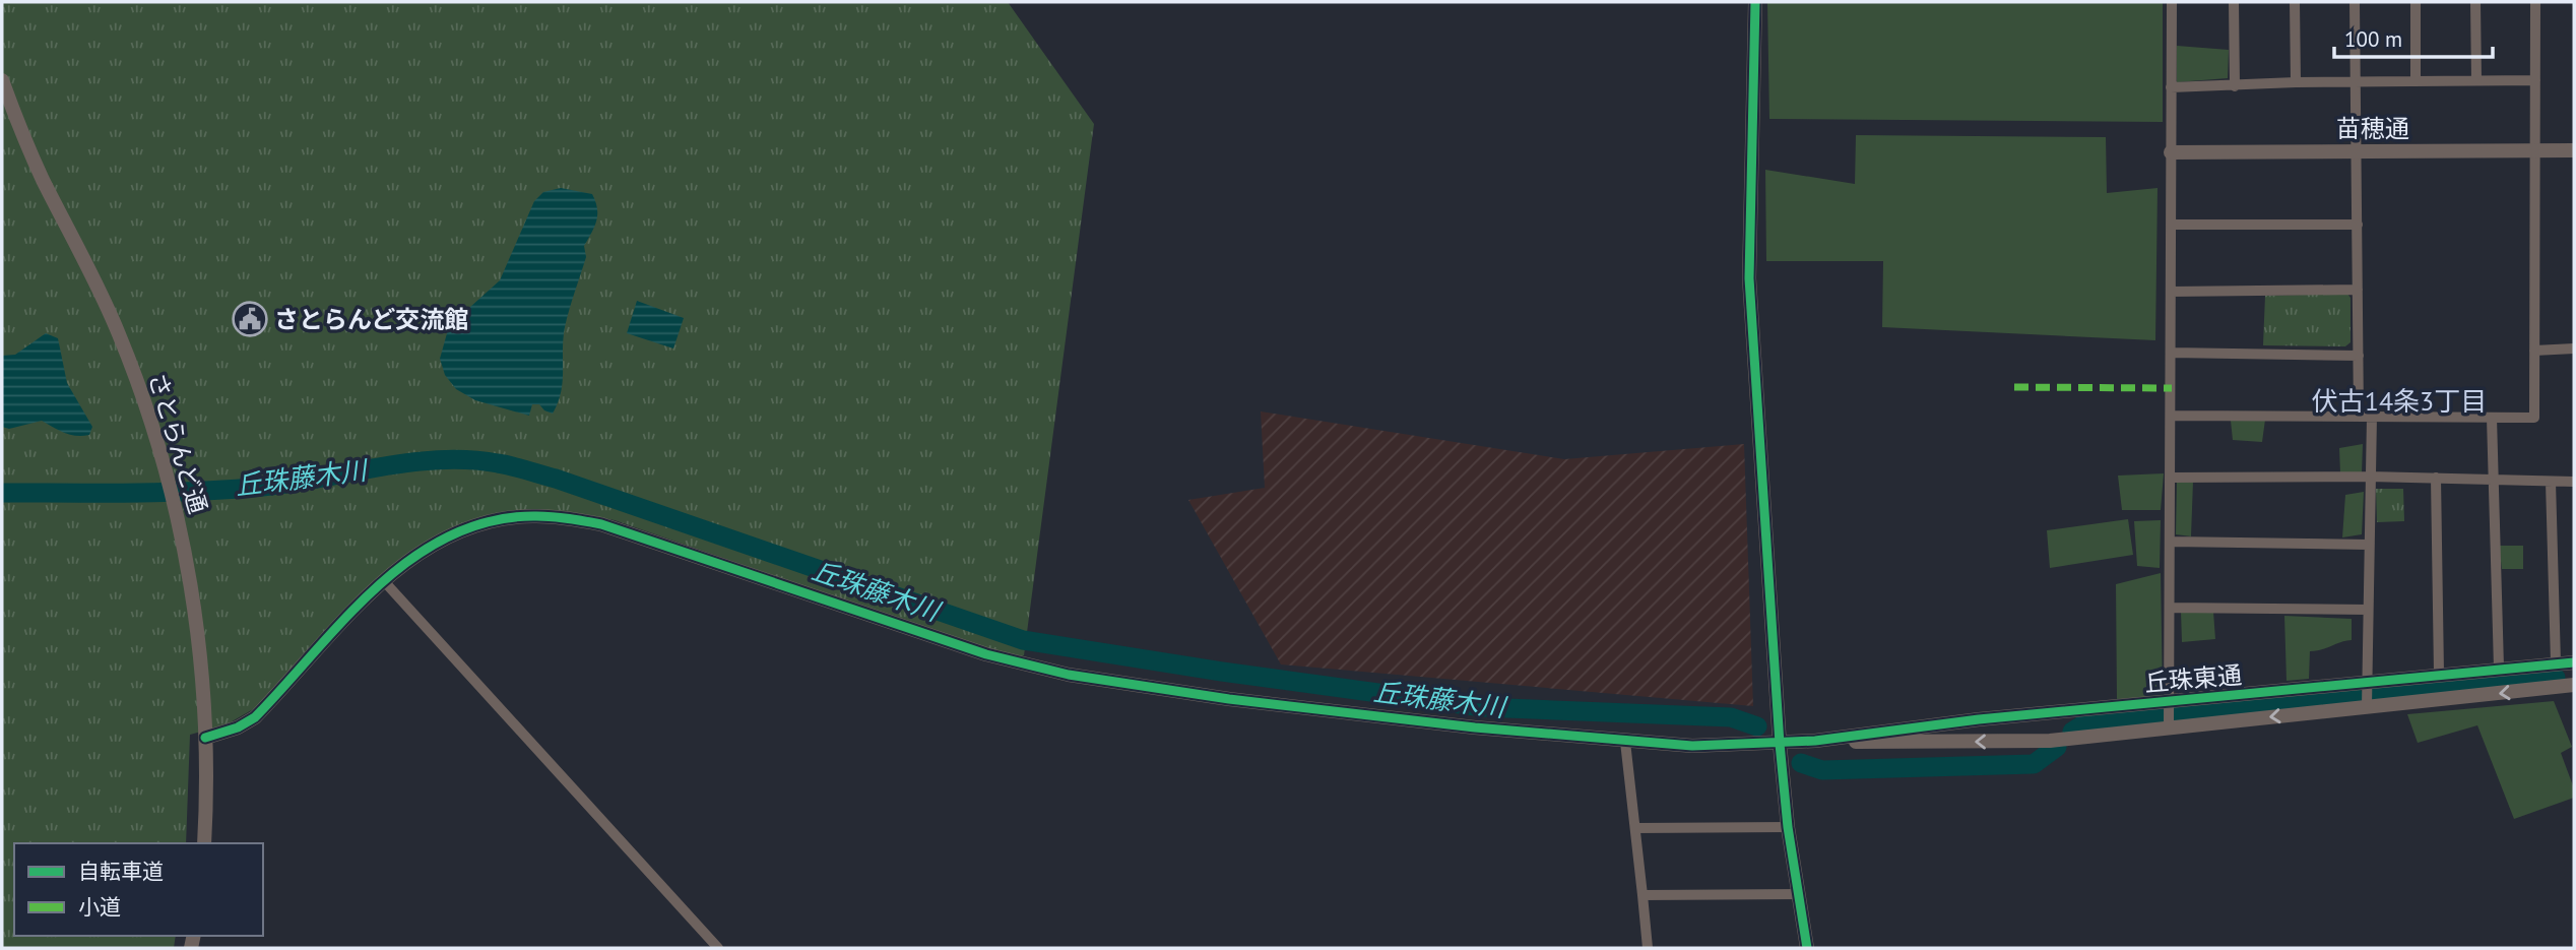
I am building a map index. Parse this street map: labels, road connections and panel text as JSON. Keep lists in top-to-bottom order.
{
  "streets": {
    "street": ["苗穂通", "さとらんど通", "丘珠東通"]
  },
  "districts": ["伏古14条3丁目"],
  "water": ["丘珠藤木川"],
  "places": {
    "public building": ["さとらんど交流館"]
  },
  "legend": ["自転車道", "小道"],
  "scale_bar": "100 m"
}
